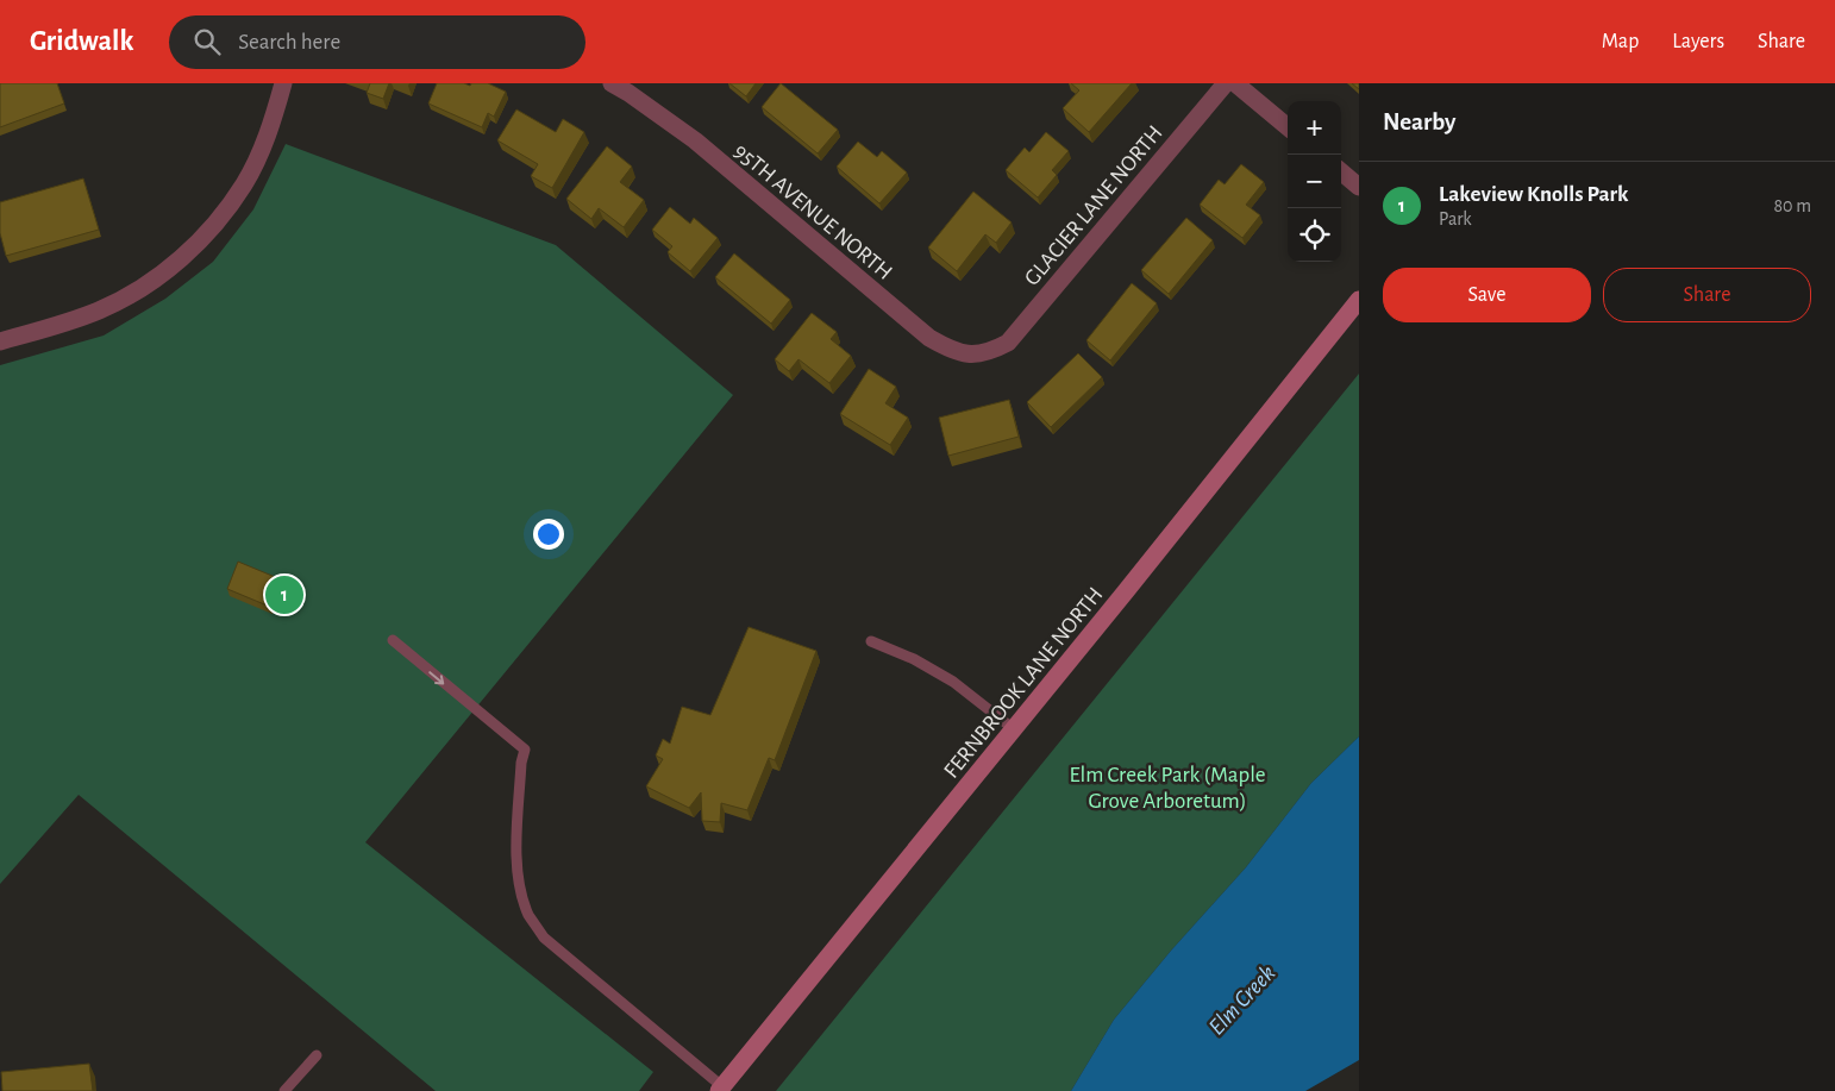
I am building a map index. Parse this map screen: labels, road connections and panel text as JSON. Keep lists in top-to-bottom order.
{
  "streets": {
    "street": ["GLACIER LANE NORTH", "95TH AVENUE NORTH", "FERNBROOK LANE NORTH"]
  },
  "crossings": [
    ["GLACIER LANE NORTH", "95TH AVENUE NORTH"]
  ],
  "water": ["Elm Creek"],
  "parks": ["Elm Creek Park (Maple Grove Arboretum)"],
  "page": {
    "header": "Gridwalk",
    "search": "Search here",
    "nav": ["Map", "Layers", "Share"],
    "heading": "Nearby",
    "map_buttons": ["+", "−"],
    "list": [
      {
        "mark": "1",
        "name": "Lakeview Knolls Park",
        "note": "Park",
        "value": "80 m"
      }
    ],
    "buttons": ["Save", "Share"],
    "pins": "1"
  }
}
